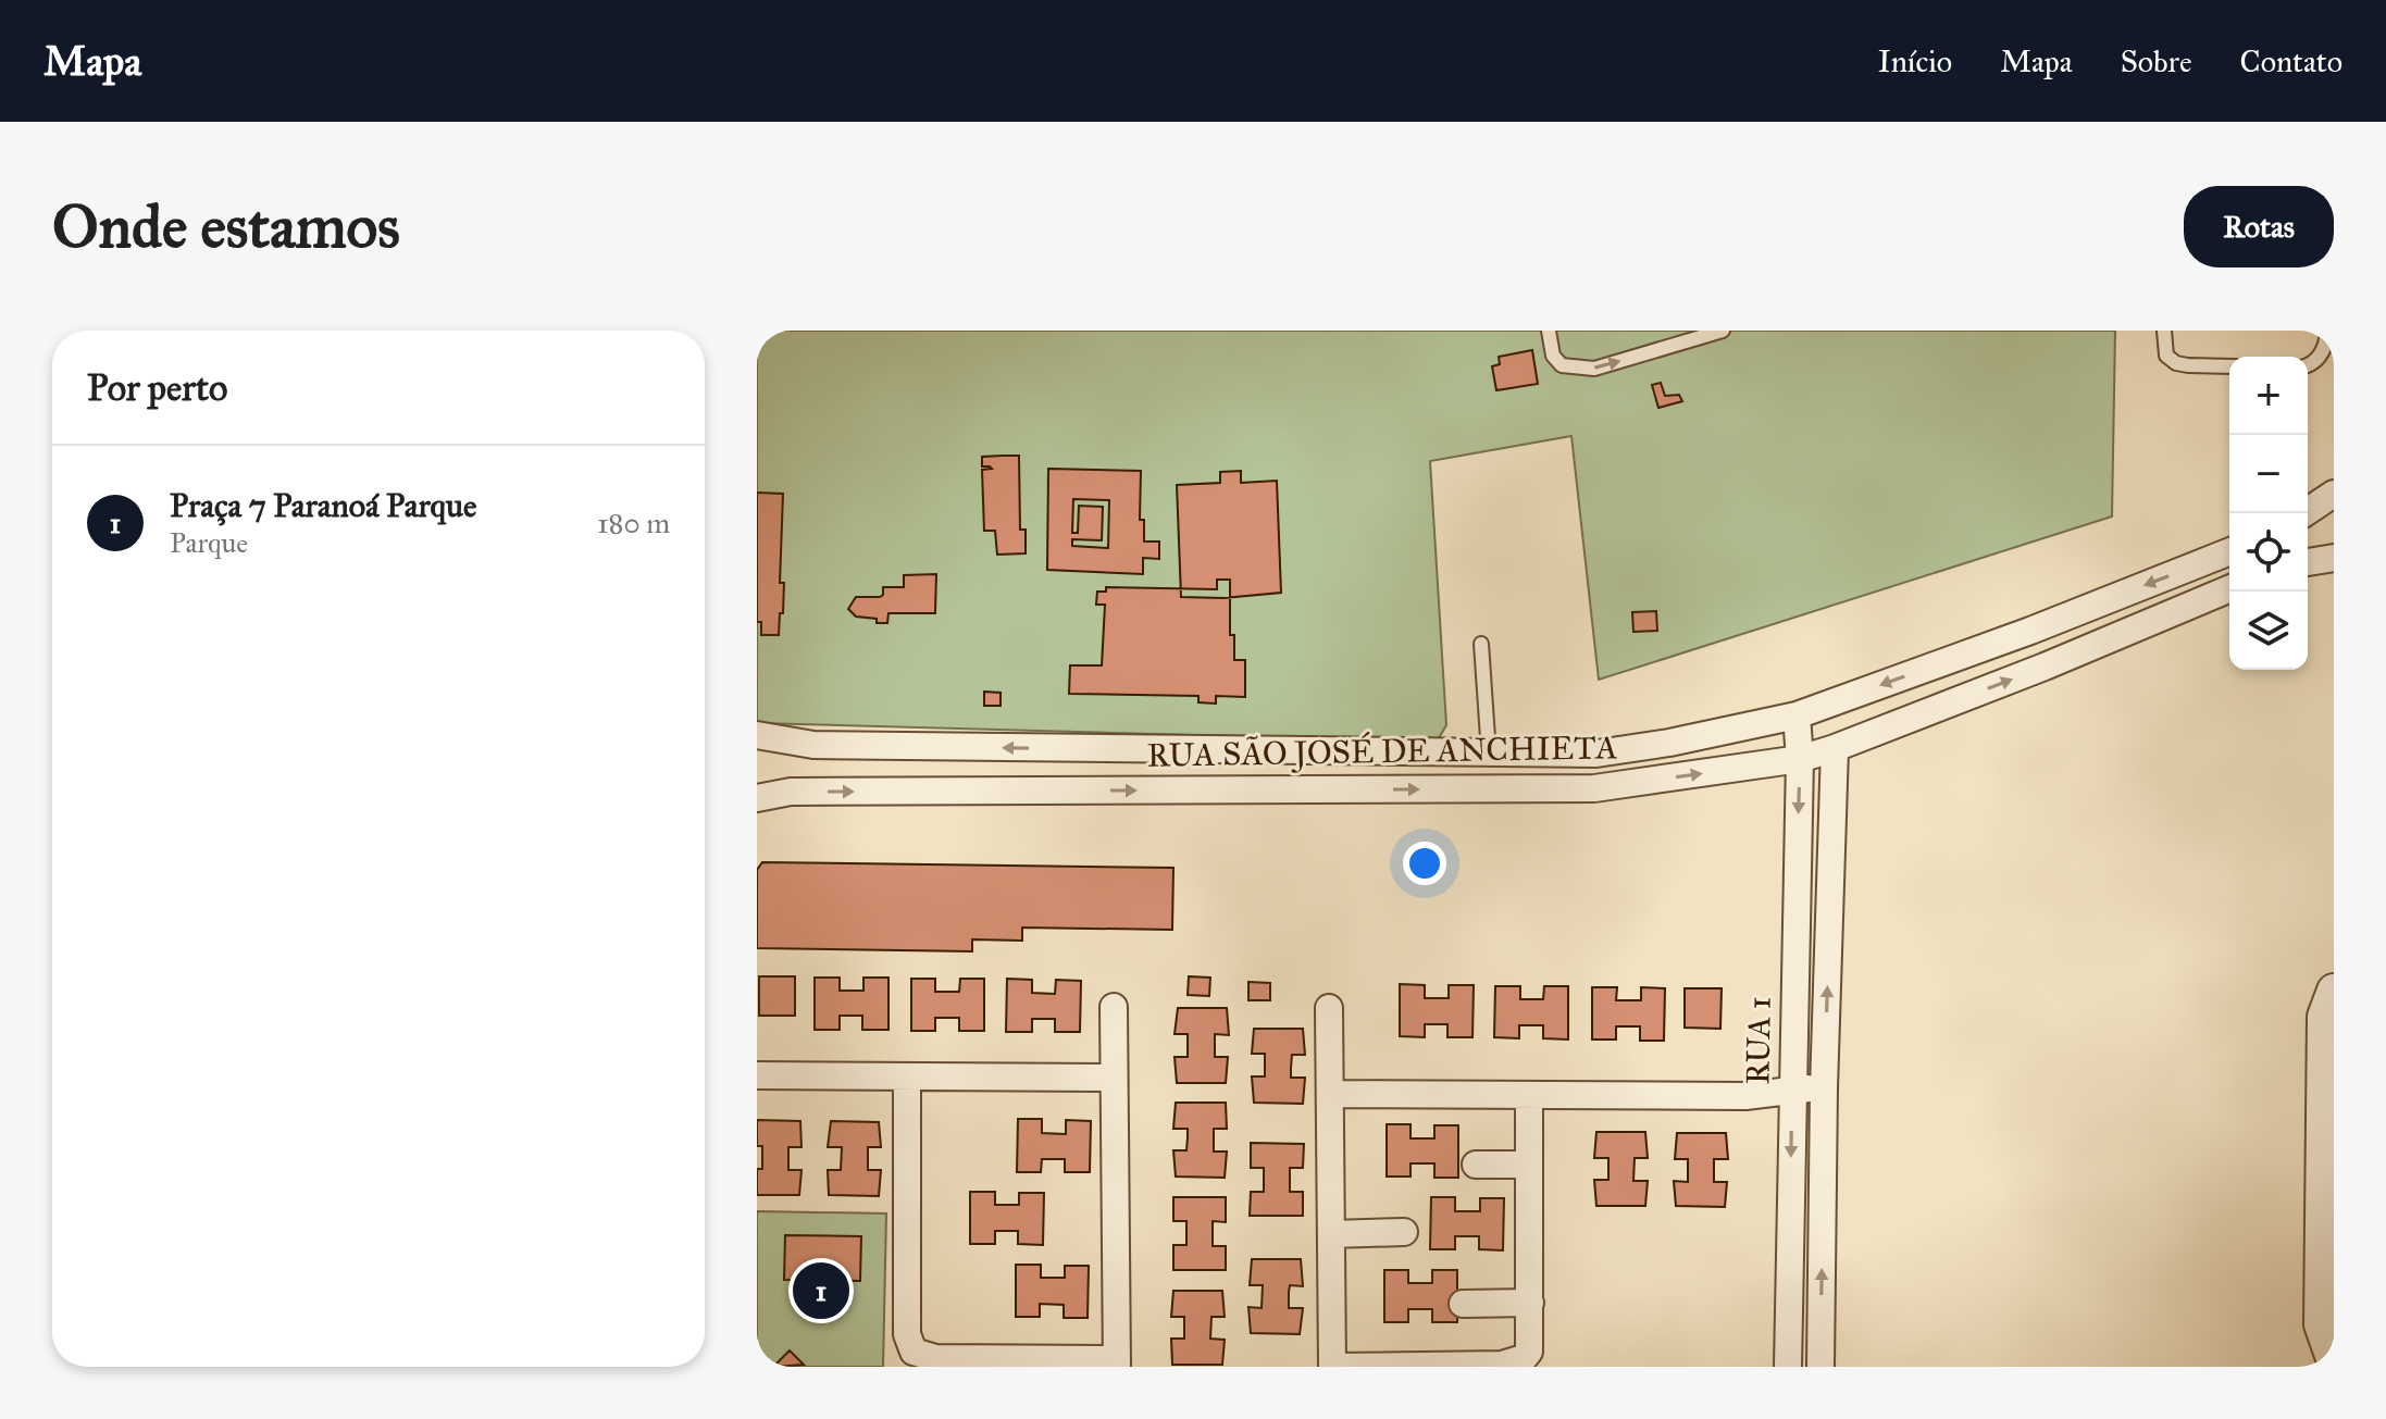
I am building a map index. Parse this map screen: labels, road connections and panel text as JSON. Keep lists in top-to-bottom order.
{
  "streets": {
    "street": ["RUA SÃO JOSÉ DE ANCHIETA", "RUA 1"]
  },
  "crossings": [
    ["RUA SÃO JOSÉ DE ANCHIETA", "RUA 1"]
  ],
  "page": {
    "header": "Mapa",
    "nav": [
      "Início",
      "Mapa",
      "Sobre",
      "Contato"
    ],
    "buttons": "Rotas",
    "title": "Onde estamos",
    "heading": "Por perto",
    "map_buttons": ["+", "−"],
    "list": [
      {
        "mark": "1",
        "name": "Praça 7 Paranoá Parque",
        "note": "Parque",
        "value": "180 m"
      }
    ],
    "pins": "1"
  }
}
